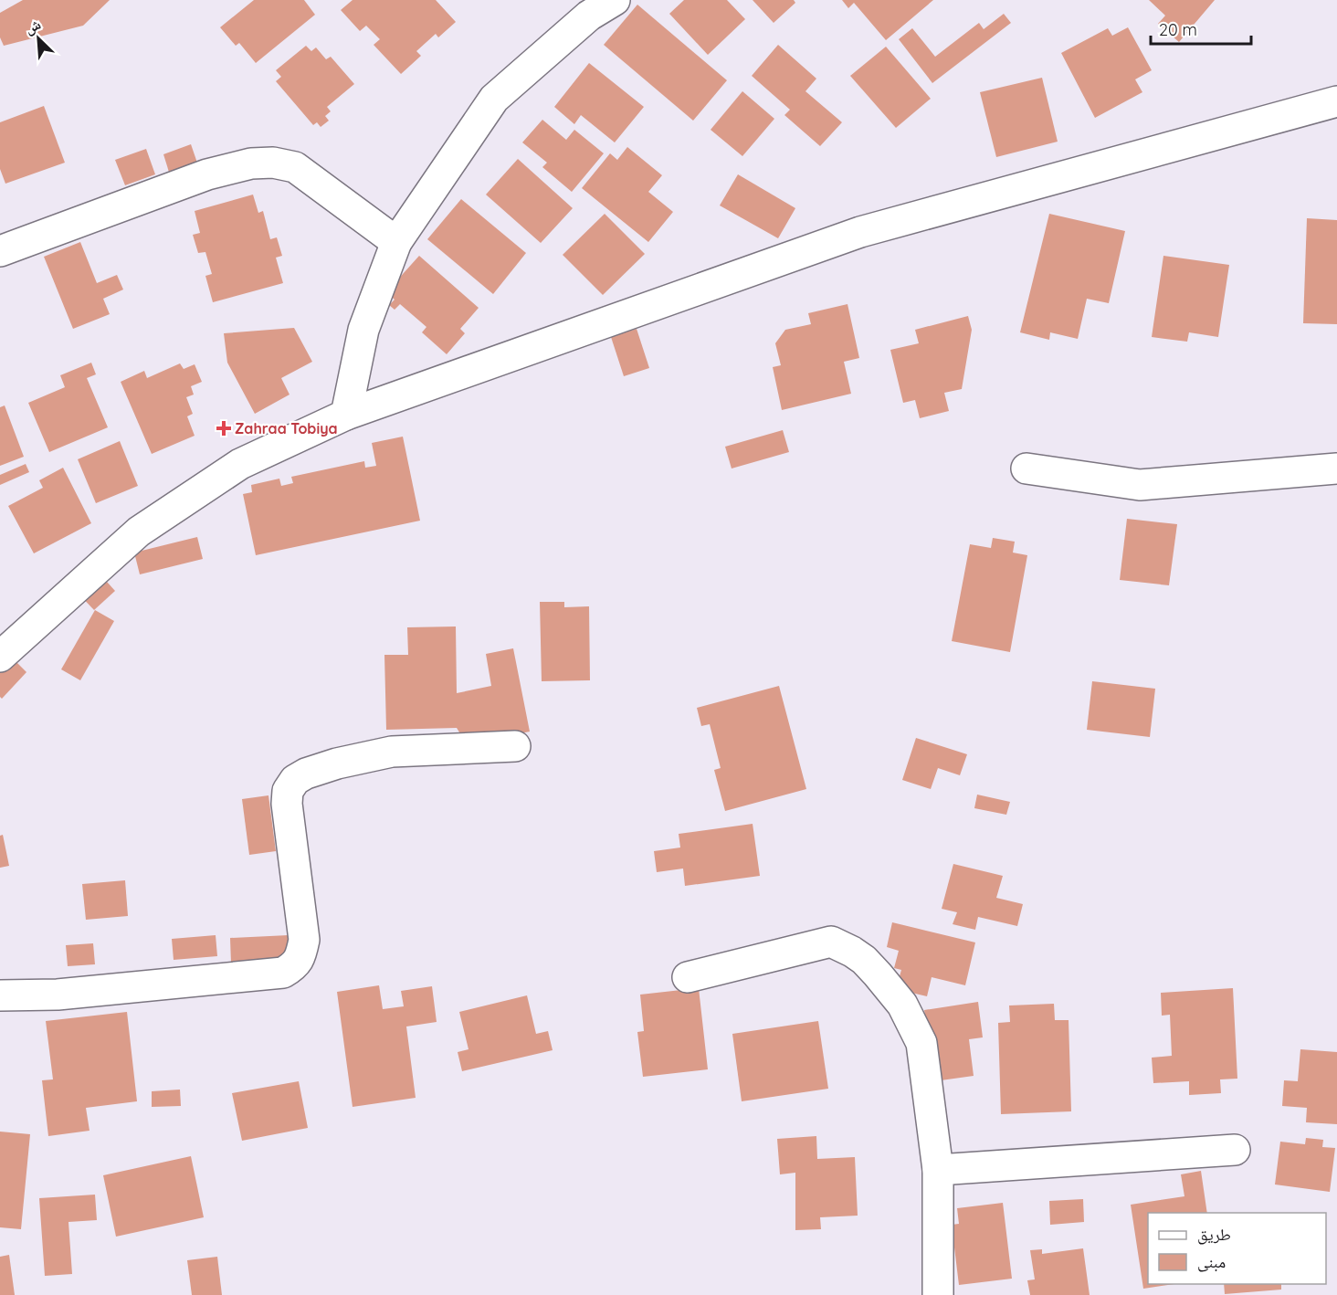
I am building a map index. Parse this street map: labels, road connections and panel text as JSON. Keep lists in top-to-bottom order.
{
  "places": {
    "health": ["Zahraa Tobiya"]
  },
  "legend": ["طريق", "مبنى"],
  "scale_bar": "20 m",
  "north": "top left"
}
